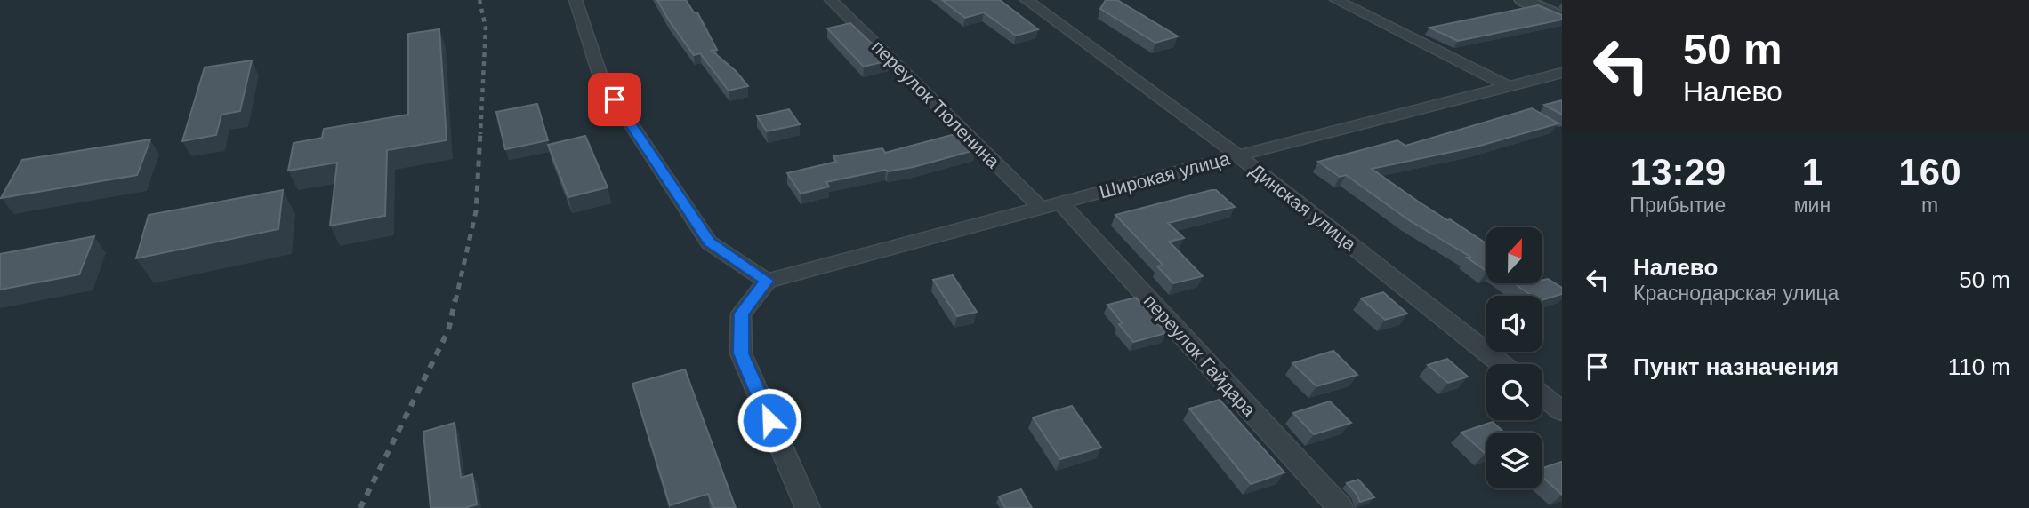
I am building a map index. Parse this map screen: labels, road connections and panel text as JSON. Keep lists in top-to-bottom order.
{
  "streets": {
    "street": [
      "переулок Тюленина",
      "Широкая улица",
      "Динская улица",
      "переулок Гайдара"
    ]
  },
  "crossings": [
    ["переулок Тюленина", "Широкая улица"],
    ["переулок Тюленина", "переулок Гайдара"],
    ["Широкая улица", "Динская улица"],
    ["Широкая улица", "переулок Гайдара"]
  ],
  "north": "top",
  "page": {
    "turn": ["50 m", "Налево"],
    "eta": [
      "13:29",
      "Прибытие",
      "1",
      "мин",
      "160",
      "m"
    ],
    "list": [
      {
        "name": "Налево",
        "note": "Краснодарская улица",
        "value": "50 m"
      },
      {
        "name": "Пункт назначения",
        "value": "110 m"
      }
    ]
  }
}
